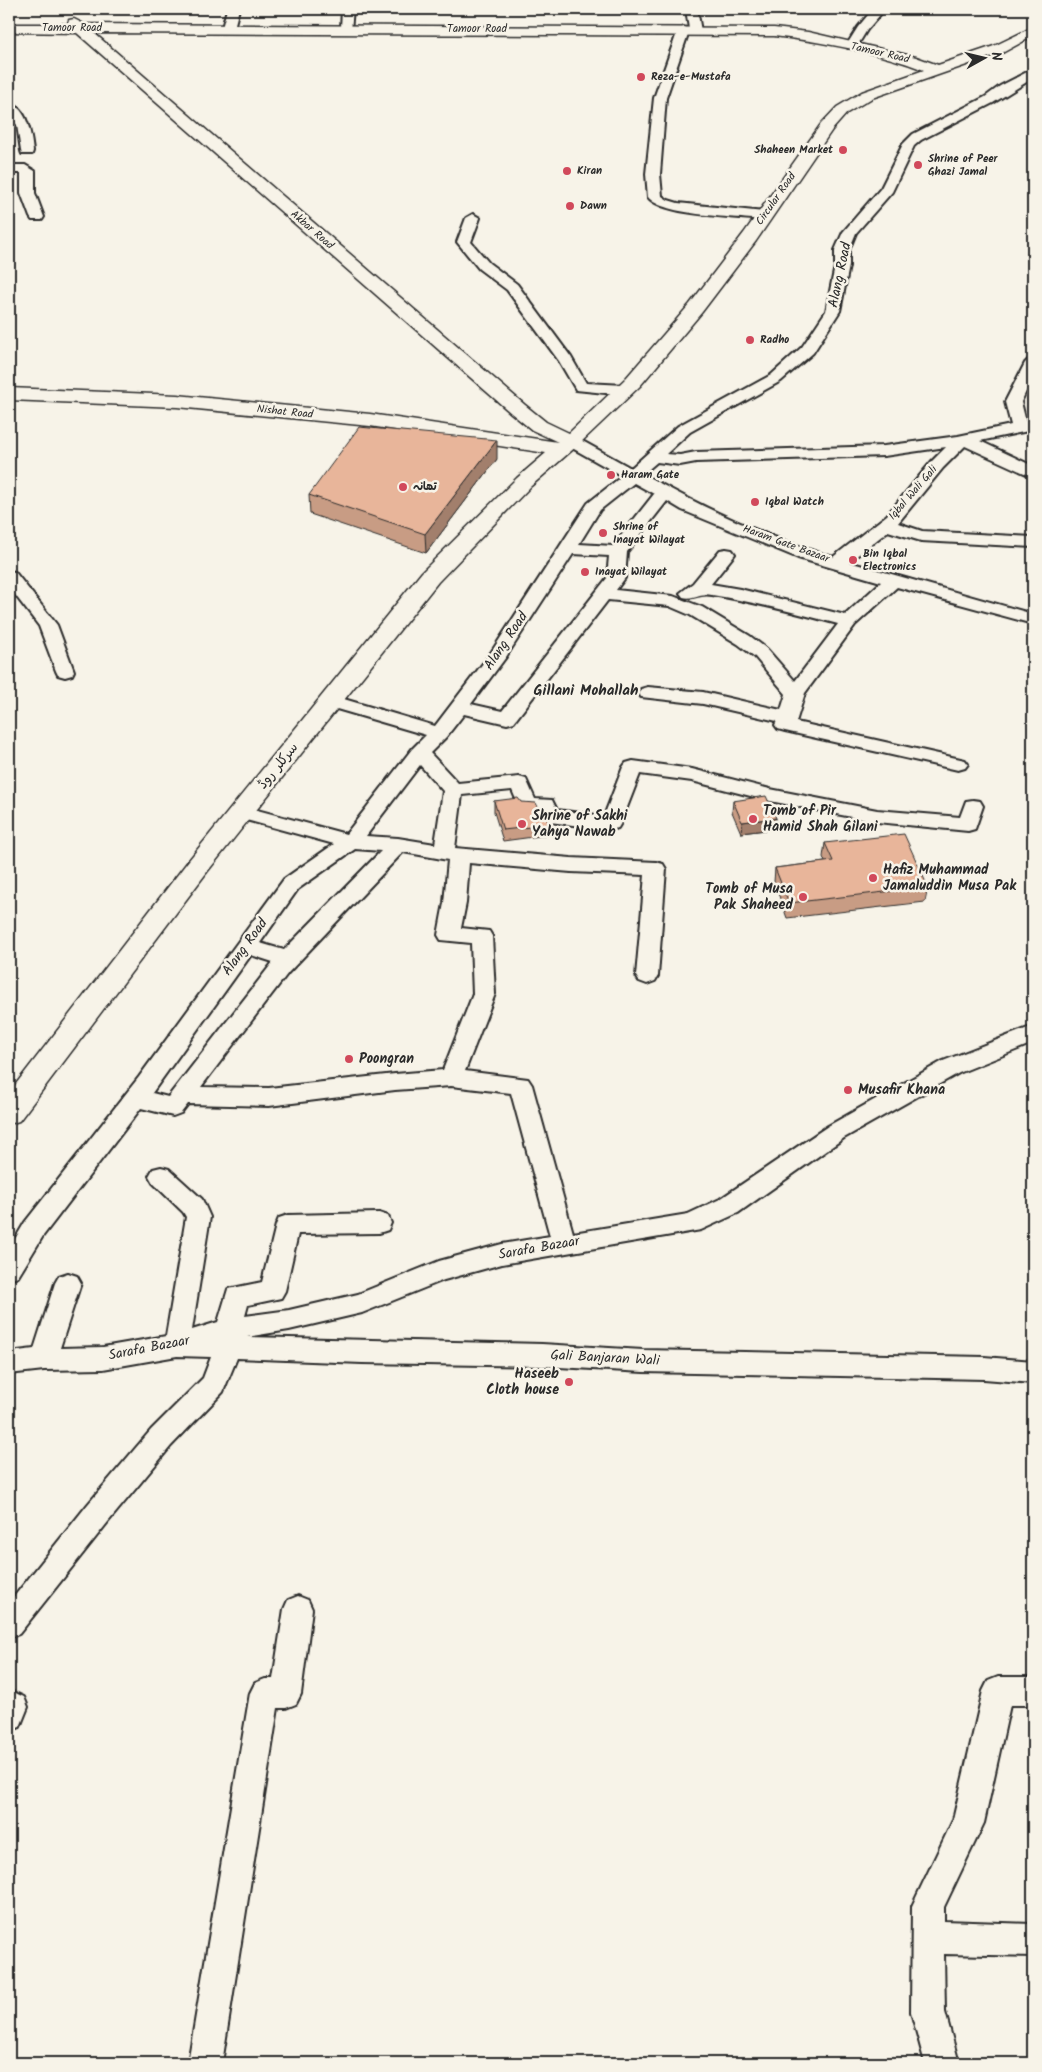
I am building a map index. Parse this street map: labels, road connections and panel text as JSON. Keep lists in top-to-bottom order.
{
  "streets": {
    "main road": [
      "Tamoor Road",
      "Circular Road",
      "Akbar Road",
      "Nishat Road",
      "سرکلر روڈ"
    ],
    "street": [
      "Alang Road",
      "Iqbal Wali Gali",
      "Haram Gate Bazaar",
      "Sarafa Bazaar",
      "Gali Banjaran Wali"
    ]
  },
  "crossings": [
    ["Tamoor Road", "Circular Road"],
    ["Tamoor Road", "Akbar Road"],
    ["Circular Road", "Akbar Road"],
    ["Circular Road", "Nishat Road"],
    ["Circular Road", "Haram Gate Bazaar"],
    ["Circular Road", "سرکلر روڈ"],
    ["Akbar Road", "Nishat Road"],
    ["Akbar Road", "Haram Gate Bazaar"],
    ["Akbar Road", "سرکلر روڈ"],
    ["Alang Road", "Haram Gate Bazaar"],
    ["Nishat Road", "Haram Gate Bazaar"],
    ["Nishat Road", "سرکلر روڈ"],
    ["Iqbal Wali Gali", "Haram Gate Bazaar"],
    ["Haram Gate Bazaar", "سرکلر روڈ"],
    ["Sarafa Bazaar", "Gali Banjaran Wali"]
  ],
  "districts": ["Gillani Mohallah"],
  "places": [
    "Reza-e-Mustafa",
    "Shaheen Market",
    "Shrine of Peer Ghazi Jamal",
    "Kiran",
    "Dawn",
    "Radho",
    "Haram Gate",
    "تھانہ",
    "Iqbal Watch",
    "Shrine of Inayat Wilayat",
    "Bin Iqbal Electronics",
    "Inayat Wilayat",
    "Tomb of Pir Hamid Shah Gilani",
    "Shrine of Sakhi Yahya Nawab",
    "Hafiz Muhammad Jamaluddin Musa Pak",
    "Tomb of Musa Pak Shaheed",
    "Poongran",
    "Musafir Khana",
    "Haseeb Cloth house"
  ],
  "north": "right"
}
